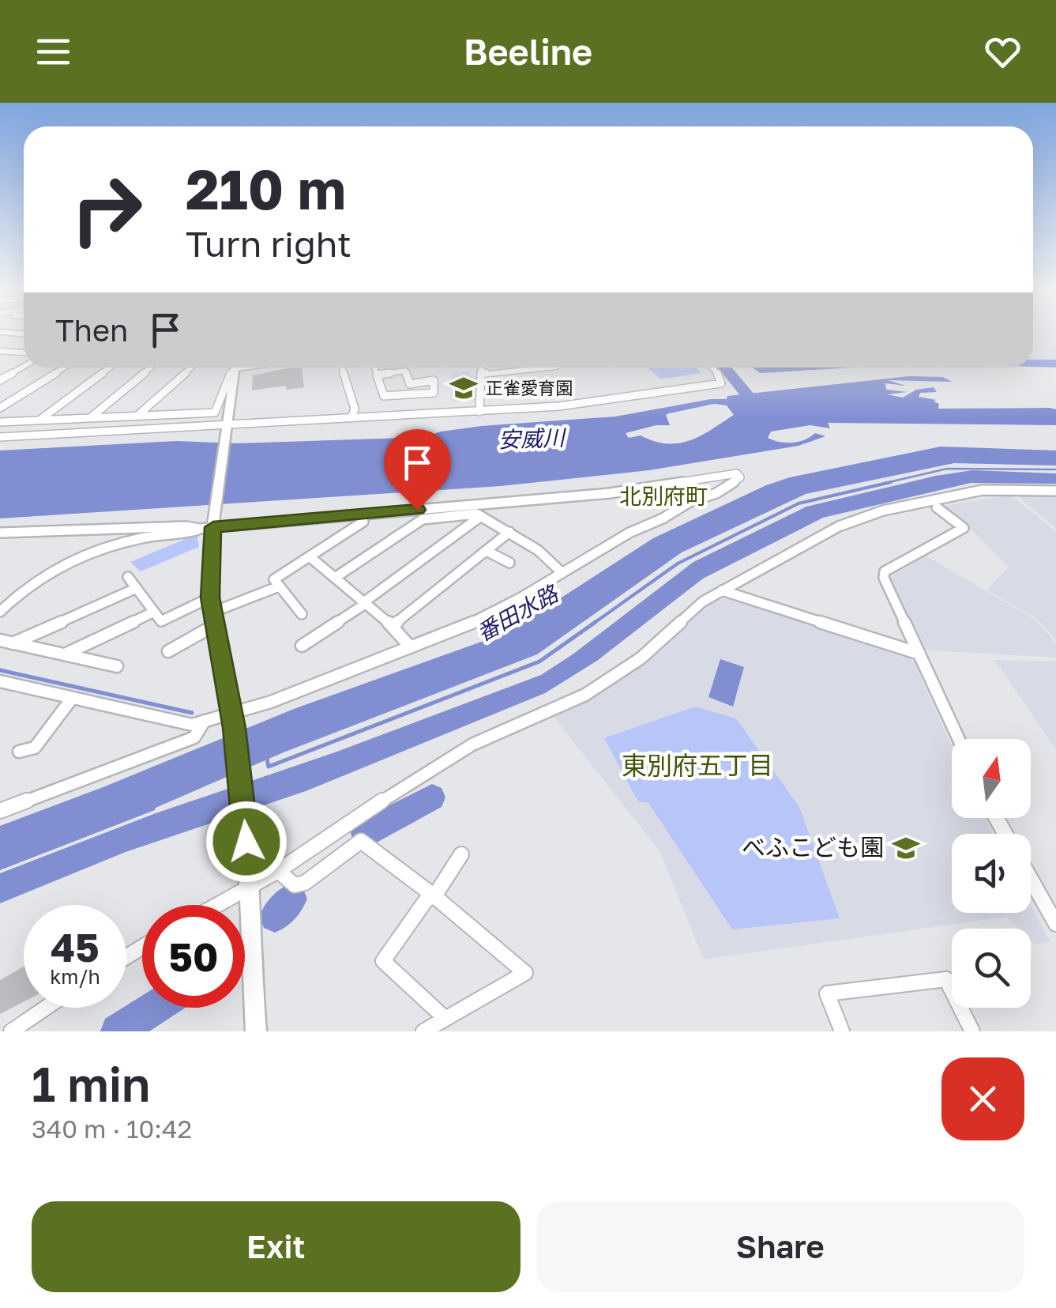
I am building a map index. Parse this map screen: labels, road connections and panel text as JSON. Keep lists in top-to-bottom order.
{
  "districts": ["北別府町", "東別府五丁目"],
  "water": ["安威川", "番田水路"],
  "places": {
    "school or university": ["正雀愛育園", "べふこども園"]
  },
  "north": "top",
  "page": {
    "header": "Beeline",
    "turn": ["210 m", "Turn right"],
    "then": "Then",
    "speed": "45 km/h",
    "limit": "50",
    "heading": ["1 min", "340 m · 10:42"],
    "buttons": ["Exit", "Share"]
  }
}
